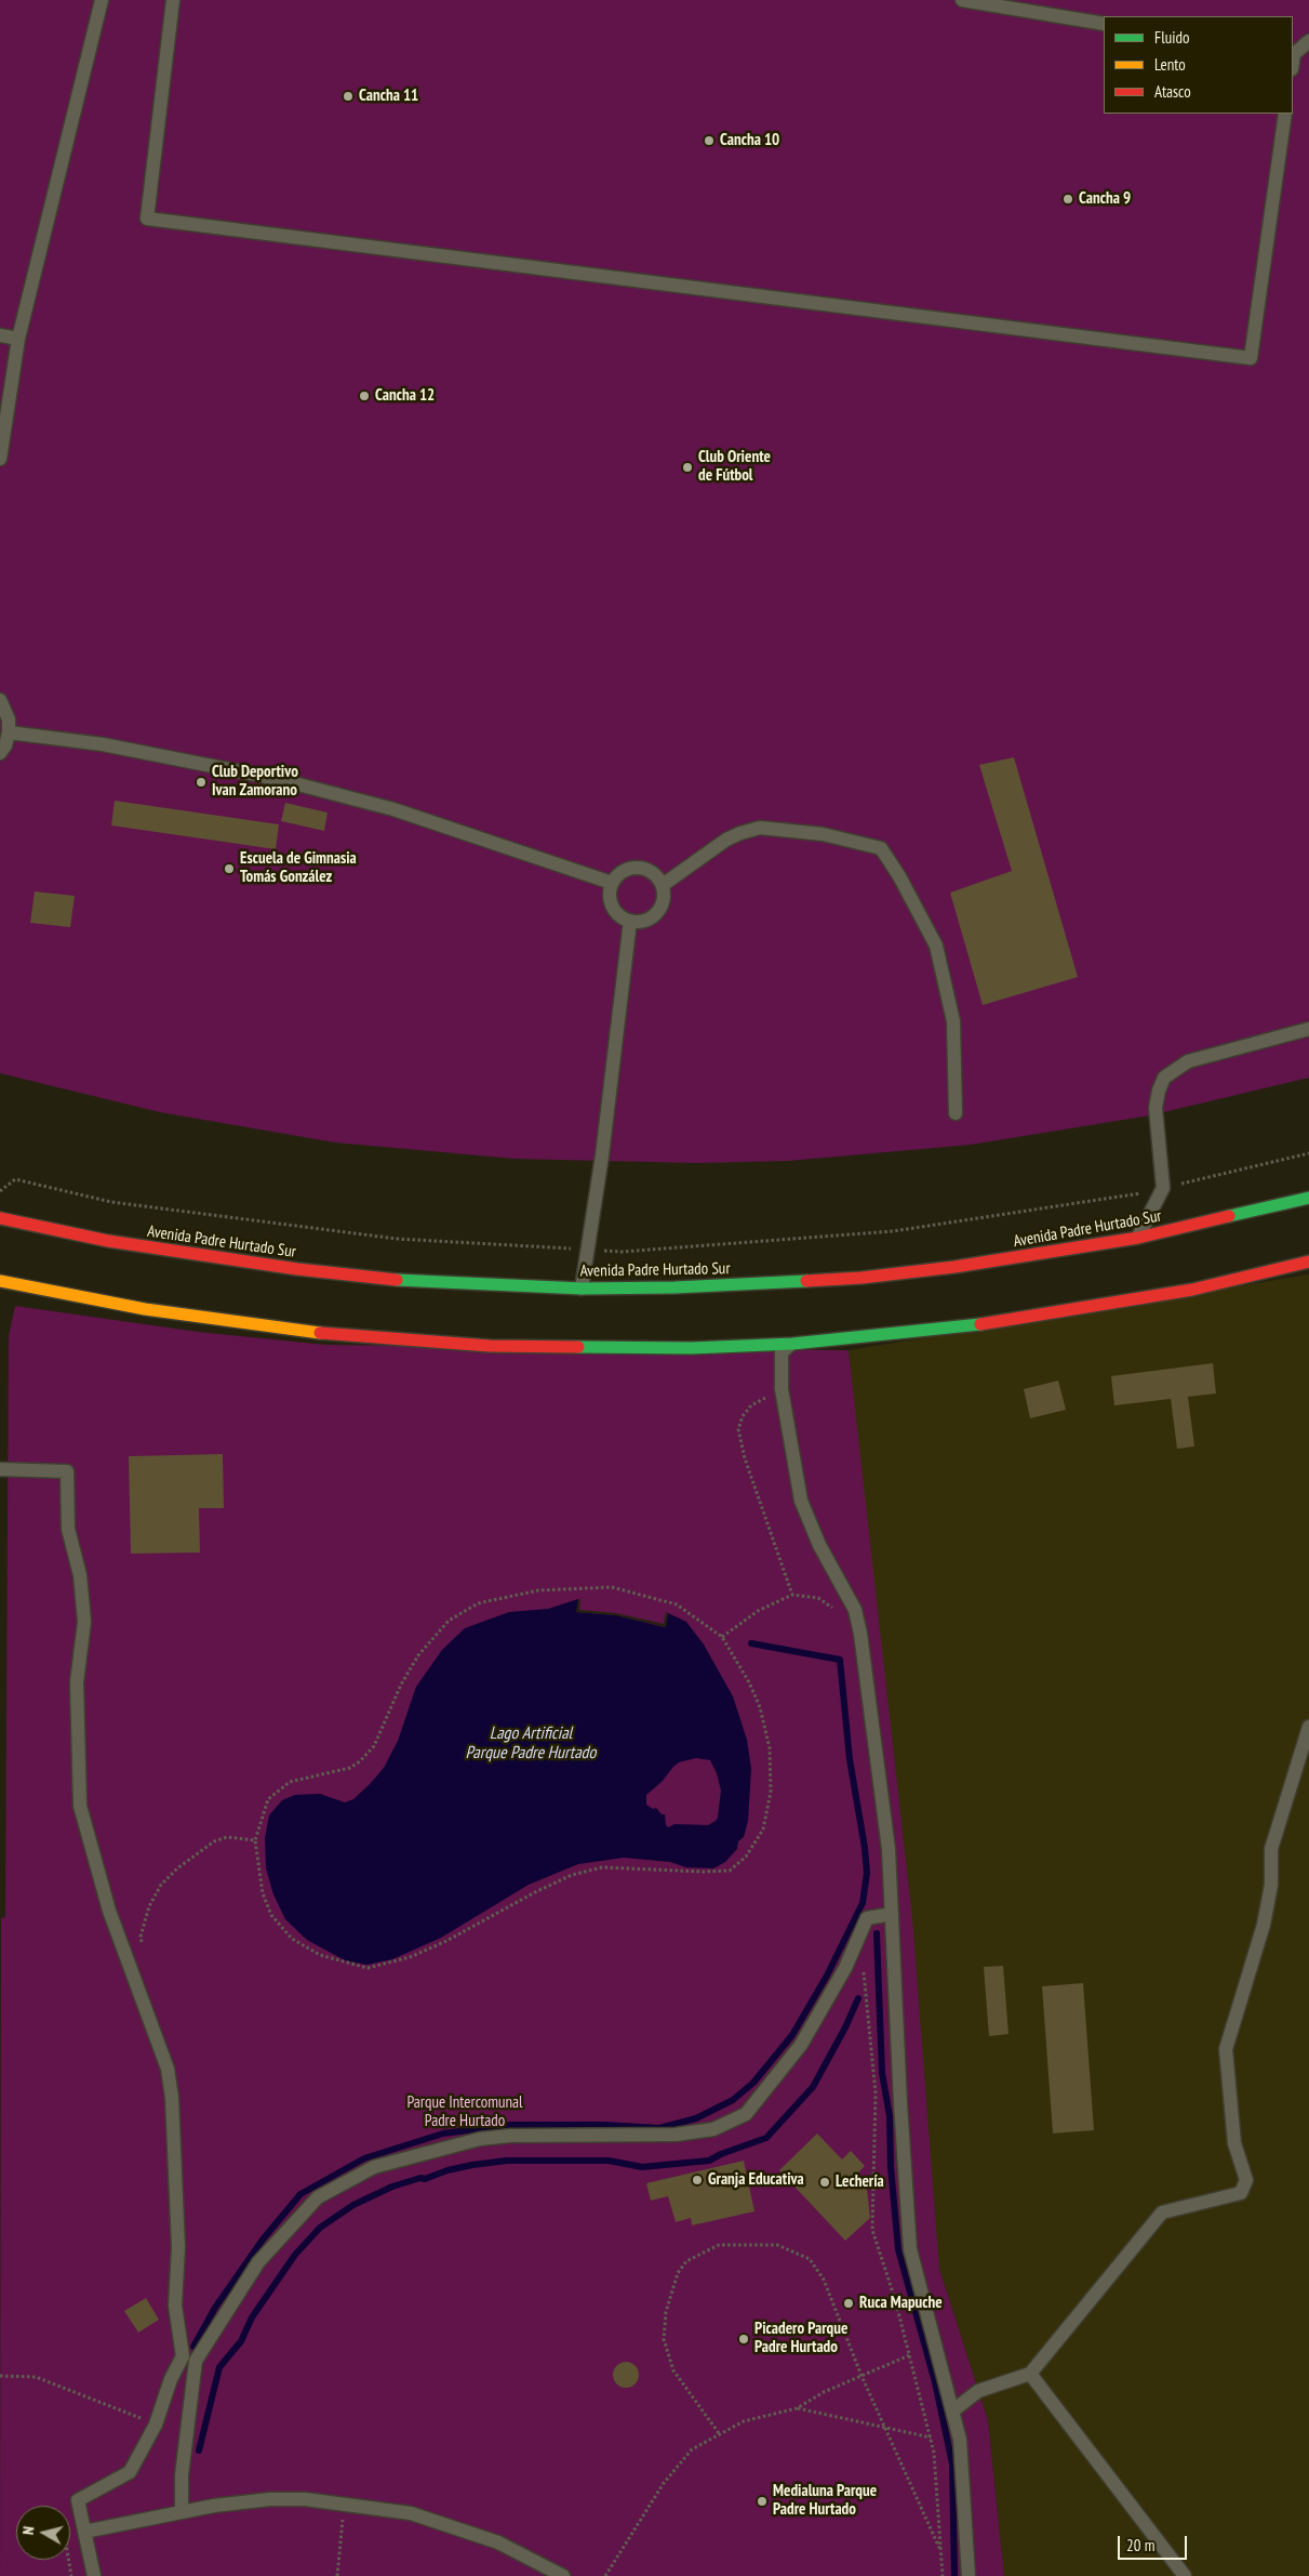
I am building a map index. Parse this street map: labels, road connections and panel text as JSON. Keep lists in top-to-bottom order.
{
  "streets": {
    "main road": ["Avenida Padre Hurtado Sur"]
  },
  "water": ["Lago Artificial Parque Padre Hurtado"],
  "parks": ["Parque Intercomunal Padre Hurtado"],
  "places": [
    "Cancha 11",
    "Cancha 10",
    "Cancha 9",
    "Cancha 12",
    "Club Oriente de Fútbol",
    "Club Deportivo Ivan Zamorano",
    "Escuela de Gimnasia Tomás González",
    "Granja Educativa",
    "Lechería",
    "Ruca Mapuche",
    "Picadero Parque Padre Hurtado",
    "Medialuna Parque Padre Hurtado"
  ],
  "legend": ["Fluido", "Lento", "Atasco"],
  "scale_bar": "20 m",
  "north": "left"
}
